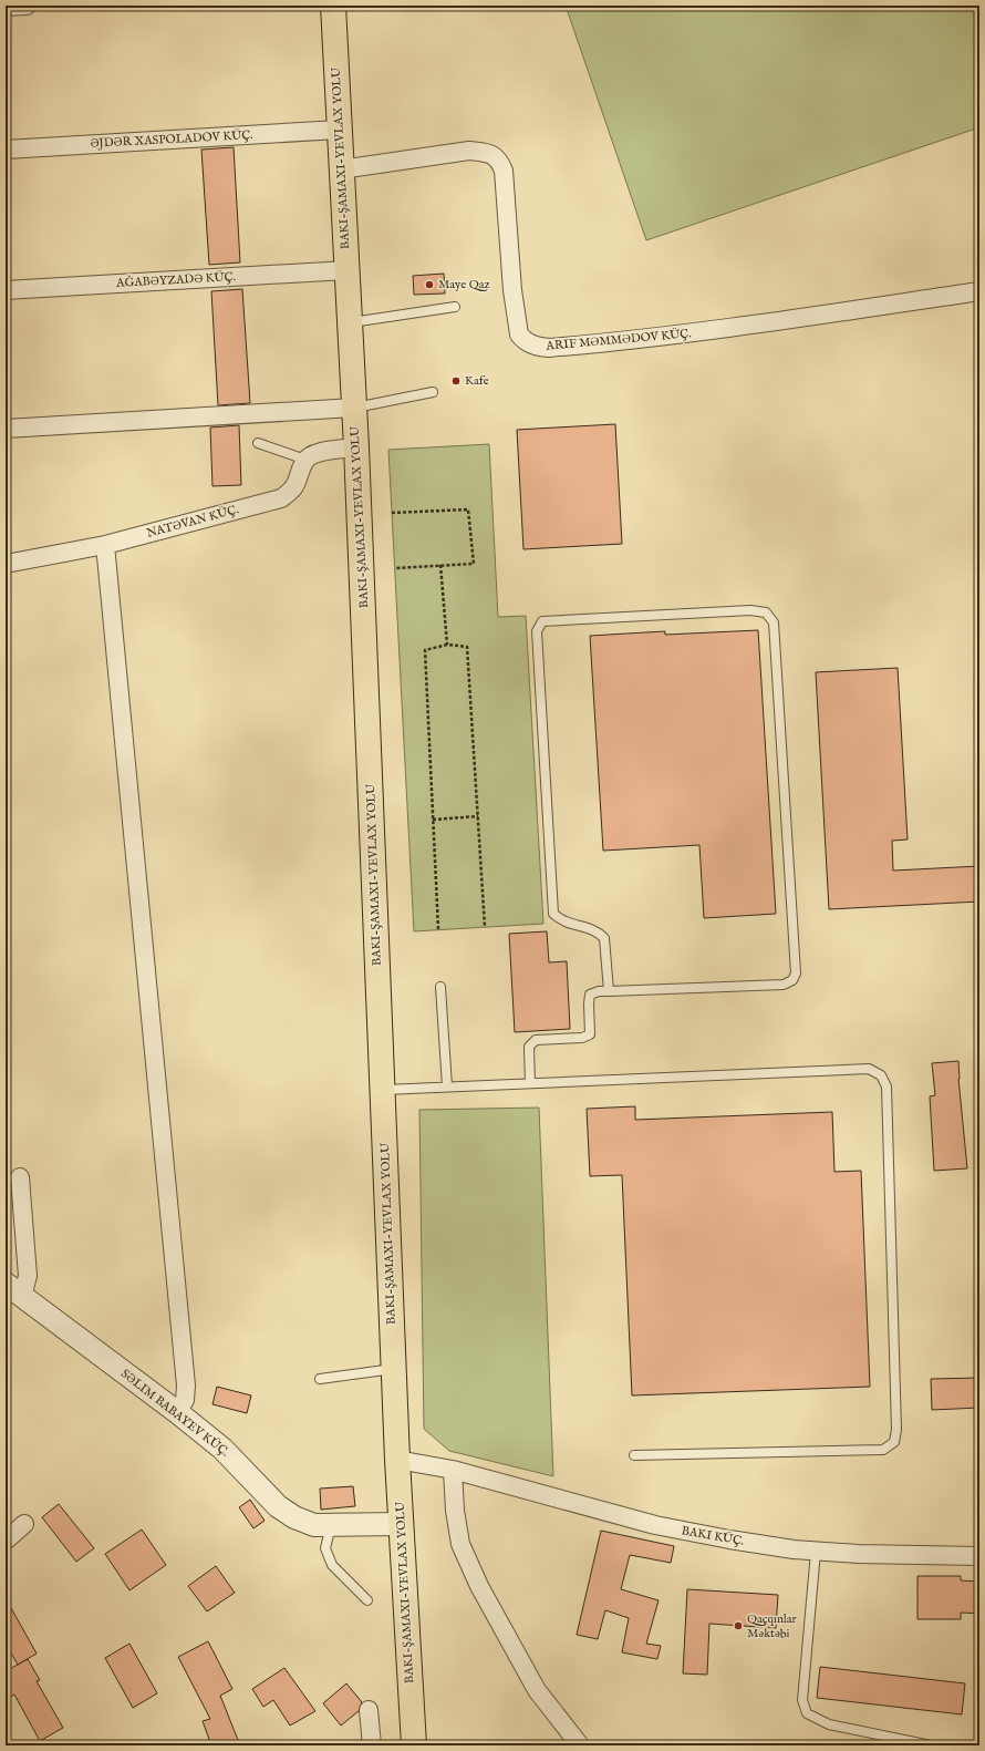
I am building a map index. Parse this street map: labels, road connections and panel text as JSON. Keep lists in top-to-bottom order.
{
  "streets": {
    "street": [
      "ƏJDƏR XASPOLADOV KÜÇ.",
      "AĞABƏYZADƏ KÜÇ.",
      "ARIF MƏMMƏDOV KÜÇ.",
      "NATƏVAN KÜÇ.",
      "SƏLIM BABAYEV KÜÇ."
    ]
  },
  "places": ["Maye Qaz", "Kafe", "Qaçqınlar Məktəbi"]
}
